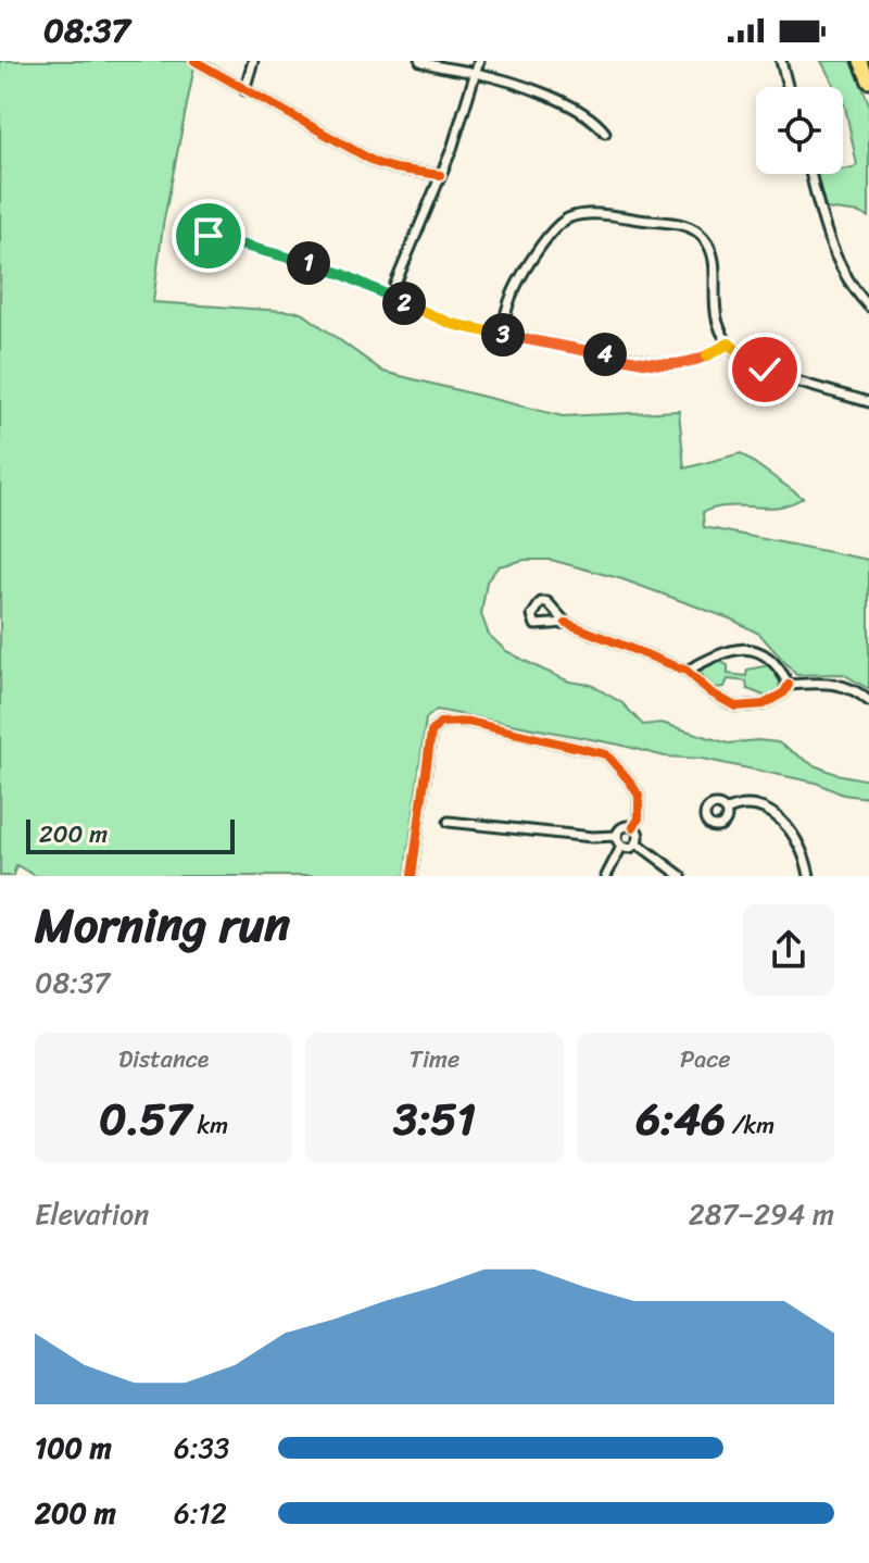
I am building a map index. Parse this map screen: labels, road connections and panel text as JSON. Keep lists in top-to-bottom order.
{
  "scale_bar": "200 m",
  "page": {
    "status": "08:37",
    "pins": [
      "1",
      "2",
      "3",
      "4"
    ],
    "scale": "200 m",
    "heading": ["Morning run", "08:37"],
    "stats": [
      ["Distance", "0.57 km"],
      ["Time", "3:51"],
      ["Pace", "6:46 /km"]
    ],
    "chart": ["Elevation", "287–294 m"],
    "list": [
      {
        "name": "100 m",
        "note": "6:33"
      },
      {
        "name": "200 m",
        "note": "6:12"
      }
    ]
  }
}
